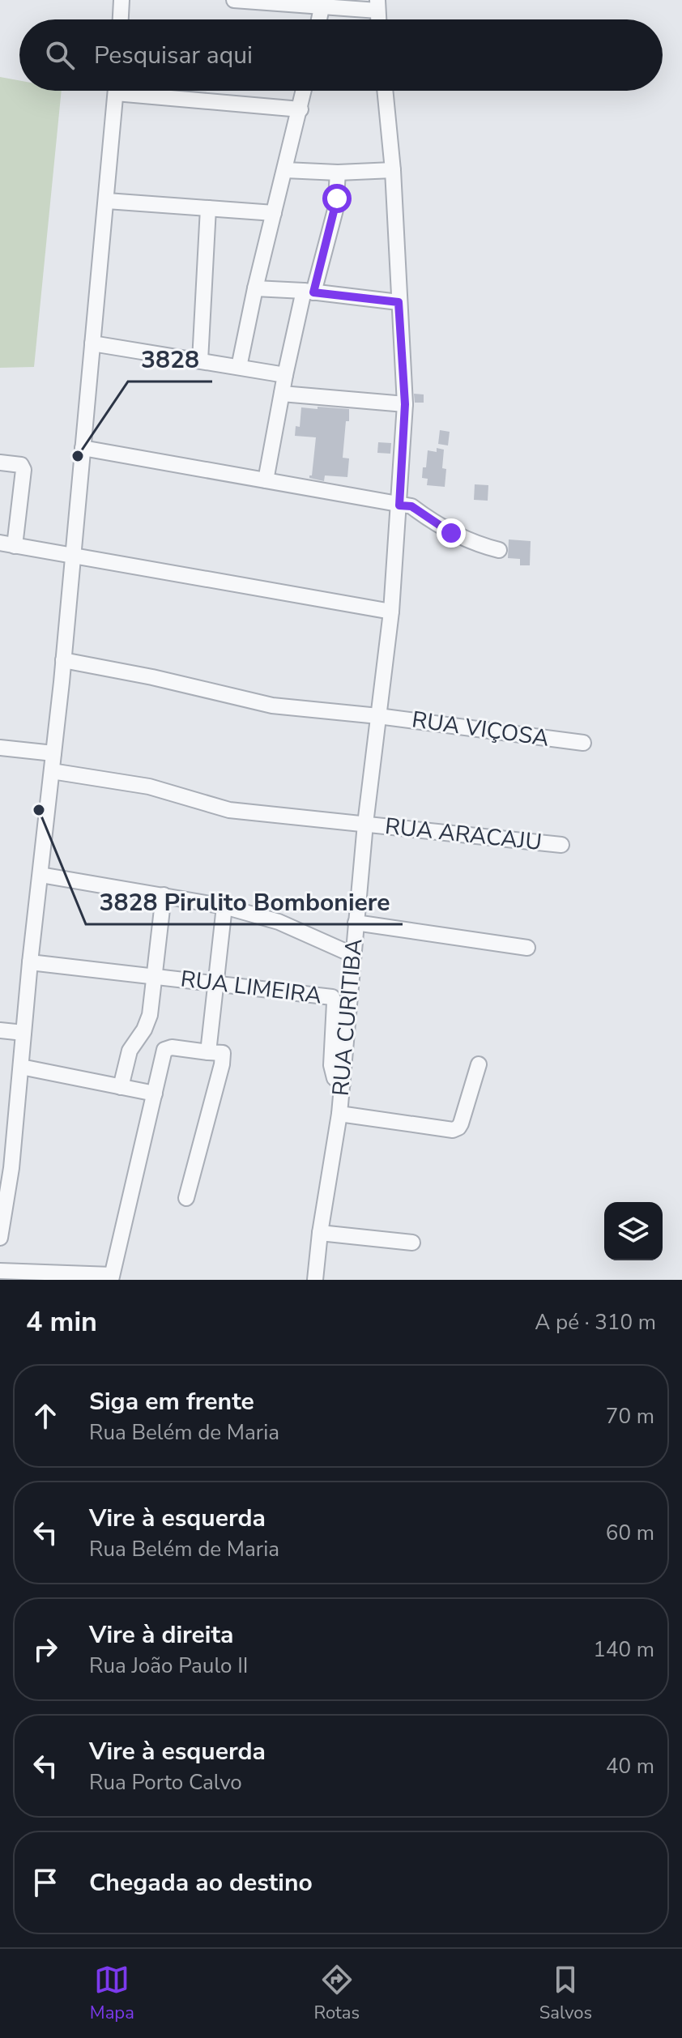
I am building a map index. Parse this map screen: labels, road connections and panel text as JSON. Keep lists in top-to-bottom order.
{
  "streets": {
    "street": [
      "RUA VIÇOSA",
      "RUA ARACAJU",
      "RUA LIMEIRA",
      "RUA CURITIBA"
    ]
  },
  "crossings": [
    ["RUA VIÇOSA", "RUA CURITIBA"],
    ["RUA ARACAJU", "RUA CURITIBA"],
    ["RUA LIMEIRA", "RUA CURITIBA"]
  ],
  "places": ["3828", "3828 Pirulito Bomboniere"],
  "page": {
    "search": "Pesquisar aqui",
    "heading": ["4 min", "A pé · 310 m"],
    "list": [
      ["Siga em frente", "Rua Belém de Maria", "70 m"],
      ["Vire à esquerda", "Rua Belém de Maria", "60 m"],
      ["Vire à direita", "Rua João Paulo II", "140 m"],
      ["Vire à esquerda", "Rua Porto Calvo", "40 m"],
      "Chegada ao destino"
    ],
    "nav": ["Mapa", "Rotas", "Salvos"]
  }
}
